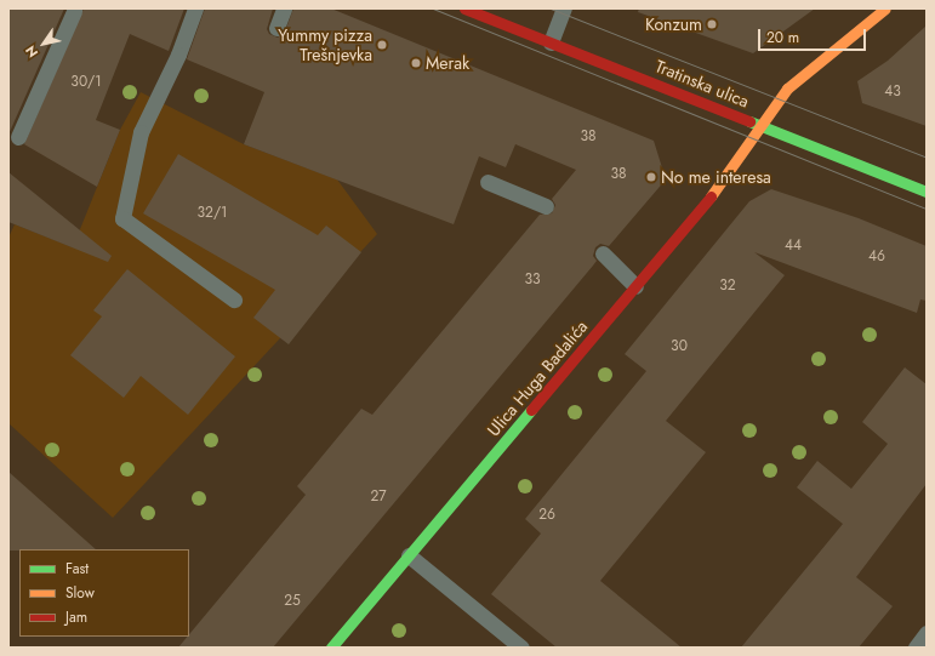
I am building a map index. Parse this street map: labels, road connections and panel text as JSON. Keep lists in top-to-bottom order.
{
  "streets": {
    "street": ["Tratinska ulica", "Ulica Huga Badalića"]
  },
  "crossings": [
    ["Tratinska ulica", "Ulica Huga Badalića"]
  ],
  "places": [
    "Konzum",
    "Yummy pizza Trešnjevka",
    "Merak",
    "No me interesa"
  ],
  "house_numbers": [
    "30/1",
    "43",
    "38",
    "38",
    "32/1",
    "44",
    "46",
    "33",
    "32",
    "30",
    "27",
    "26",
    "25"
  ],
  "legend": ["Fast", "Slow", "Jam"],
  "scale_bar": "20 m",
  "north": "bottom left"
}
